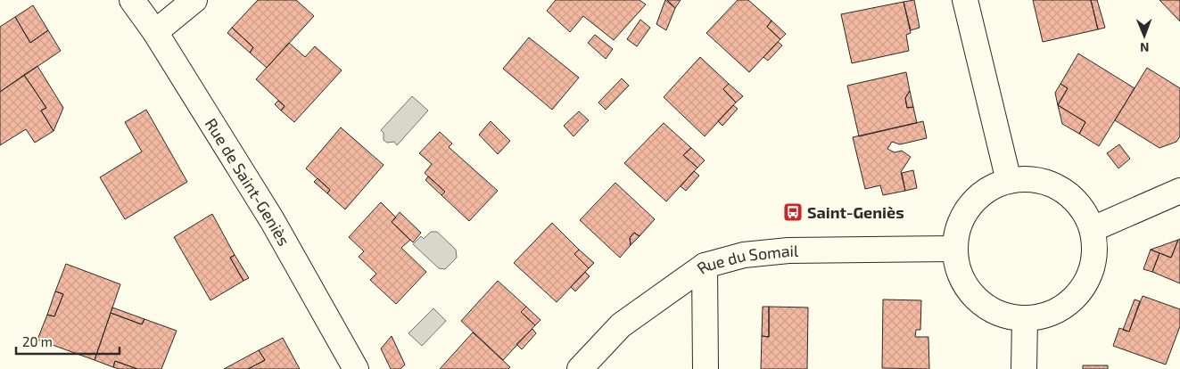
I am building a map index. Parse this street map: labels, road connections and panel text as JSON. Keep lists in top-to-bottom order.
{
  "streets": {
    "street": ["Rue de Saint-Geniès", "Rue du Somail"]
  },
  "places": {
    "bus stop": ["Saint-Geniès"]
  },
  "scale_bar": "20 m",
  "north": "bottom"
}
